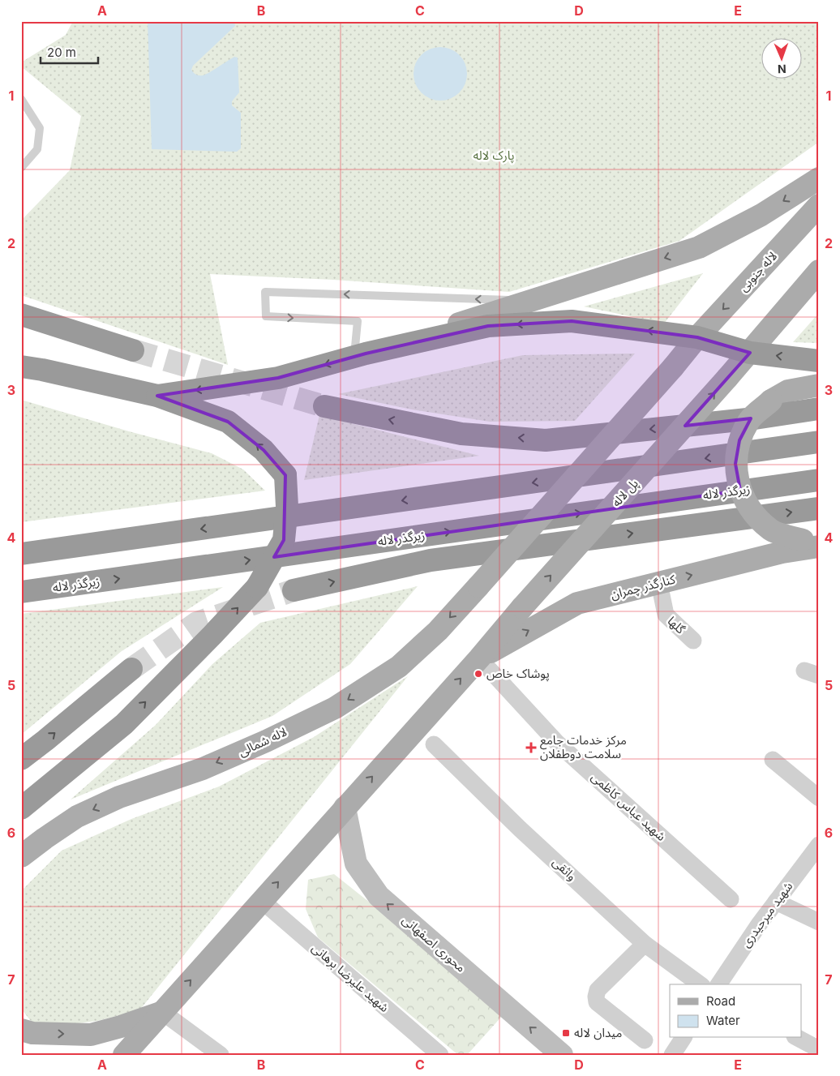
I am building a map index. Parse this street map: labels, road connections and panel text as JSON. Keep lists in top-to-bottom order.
{
  "streets": {
    "highway": ["زیرگذر لاله"],
    "main road": [
      "لاله جنوبی",
      "پل لاله",
      "کنارگذر چمران",
      "لاله شمالی",
      "محوری اصفهانی"
    ],
    "street": [
      "گلها",
      "شهید عباس کاظمی",
      "واثقی",
      "شهید میرحیدری",
      "شهید علیرضا برهانی"
    ]
  },
  "crossings": [
    ["لاله جنوبی", "لاله شمالی"],
    ["پل لاله", "کنارگذر چمران"],
    ["پل لاله", "شهید عباس کاظمی"],
    ["کنارگذر چمران", "گلها"],
    ["کنارگذر چمران", "شهید عباس کاظمی"]
  ],
  "one_way": ["پل لاله", "کنارگذر چمران", "محوری اصفهانی"],
  "parks": ["پارک لاله"],
  "places": {
    "other": ["پوشاک خاص"],
    "health": ["مرکز خدمات جامع سلامت دوطفلان"],
    "transit": ["میدان لاله"]
  },
  "legend": ["Road", "Water"],
  "scale_bar": "20 m",
  "north": "bottom",
  "grid": {
    "columns": [
      "A",
      "B",
      "C",
      "D",
      "E"
    ],
    "rows": [
      "1",
      "2",
      "3",
      "4",
      "5",
      "6",
      "7"
    ]
  }
}
